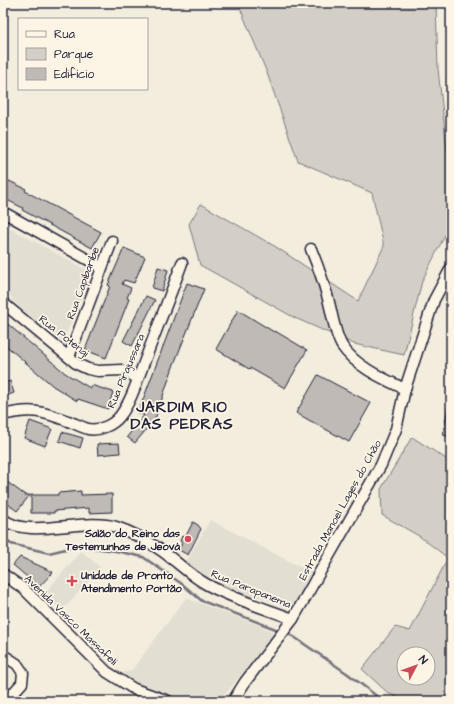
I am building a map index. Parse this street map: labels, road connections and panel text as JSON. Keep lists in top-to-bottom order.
{
  "streets": {
    "street": [
      "Rua Capibaribe",
      "Rua Potengi",
      "Rua Pirajussara",
      "Estrada Manoel Lages do Chão",
      "Rua Parapanema",
      "Avenida Vasco Massafeli"
    ]
  },
  "crossings": [
    ["Rua Capibaribe", "Rua Potengi"],
    ["Rua Potengi", "Rua Pirajussara"],
    ["Estrada Manoel Lages do Chão", "Rua Parapanema"]
  ],
  "districts": ["JARDIM RIO DAS PEDRAS"],
  "places": {
    "other": ["Salão do Reino das Testemunhas de Jeová"],
    "health": ["Unidade de Pronto Atendimento Portão"]
  },
  "legend": ["Rua", "Parque", "Edifício"],
  "north": "top right"
}
